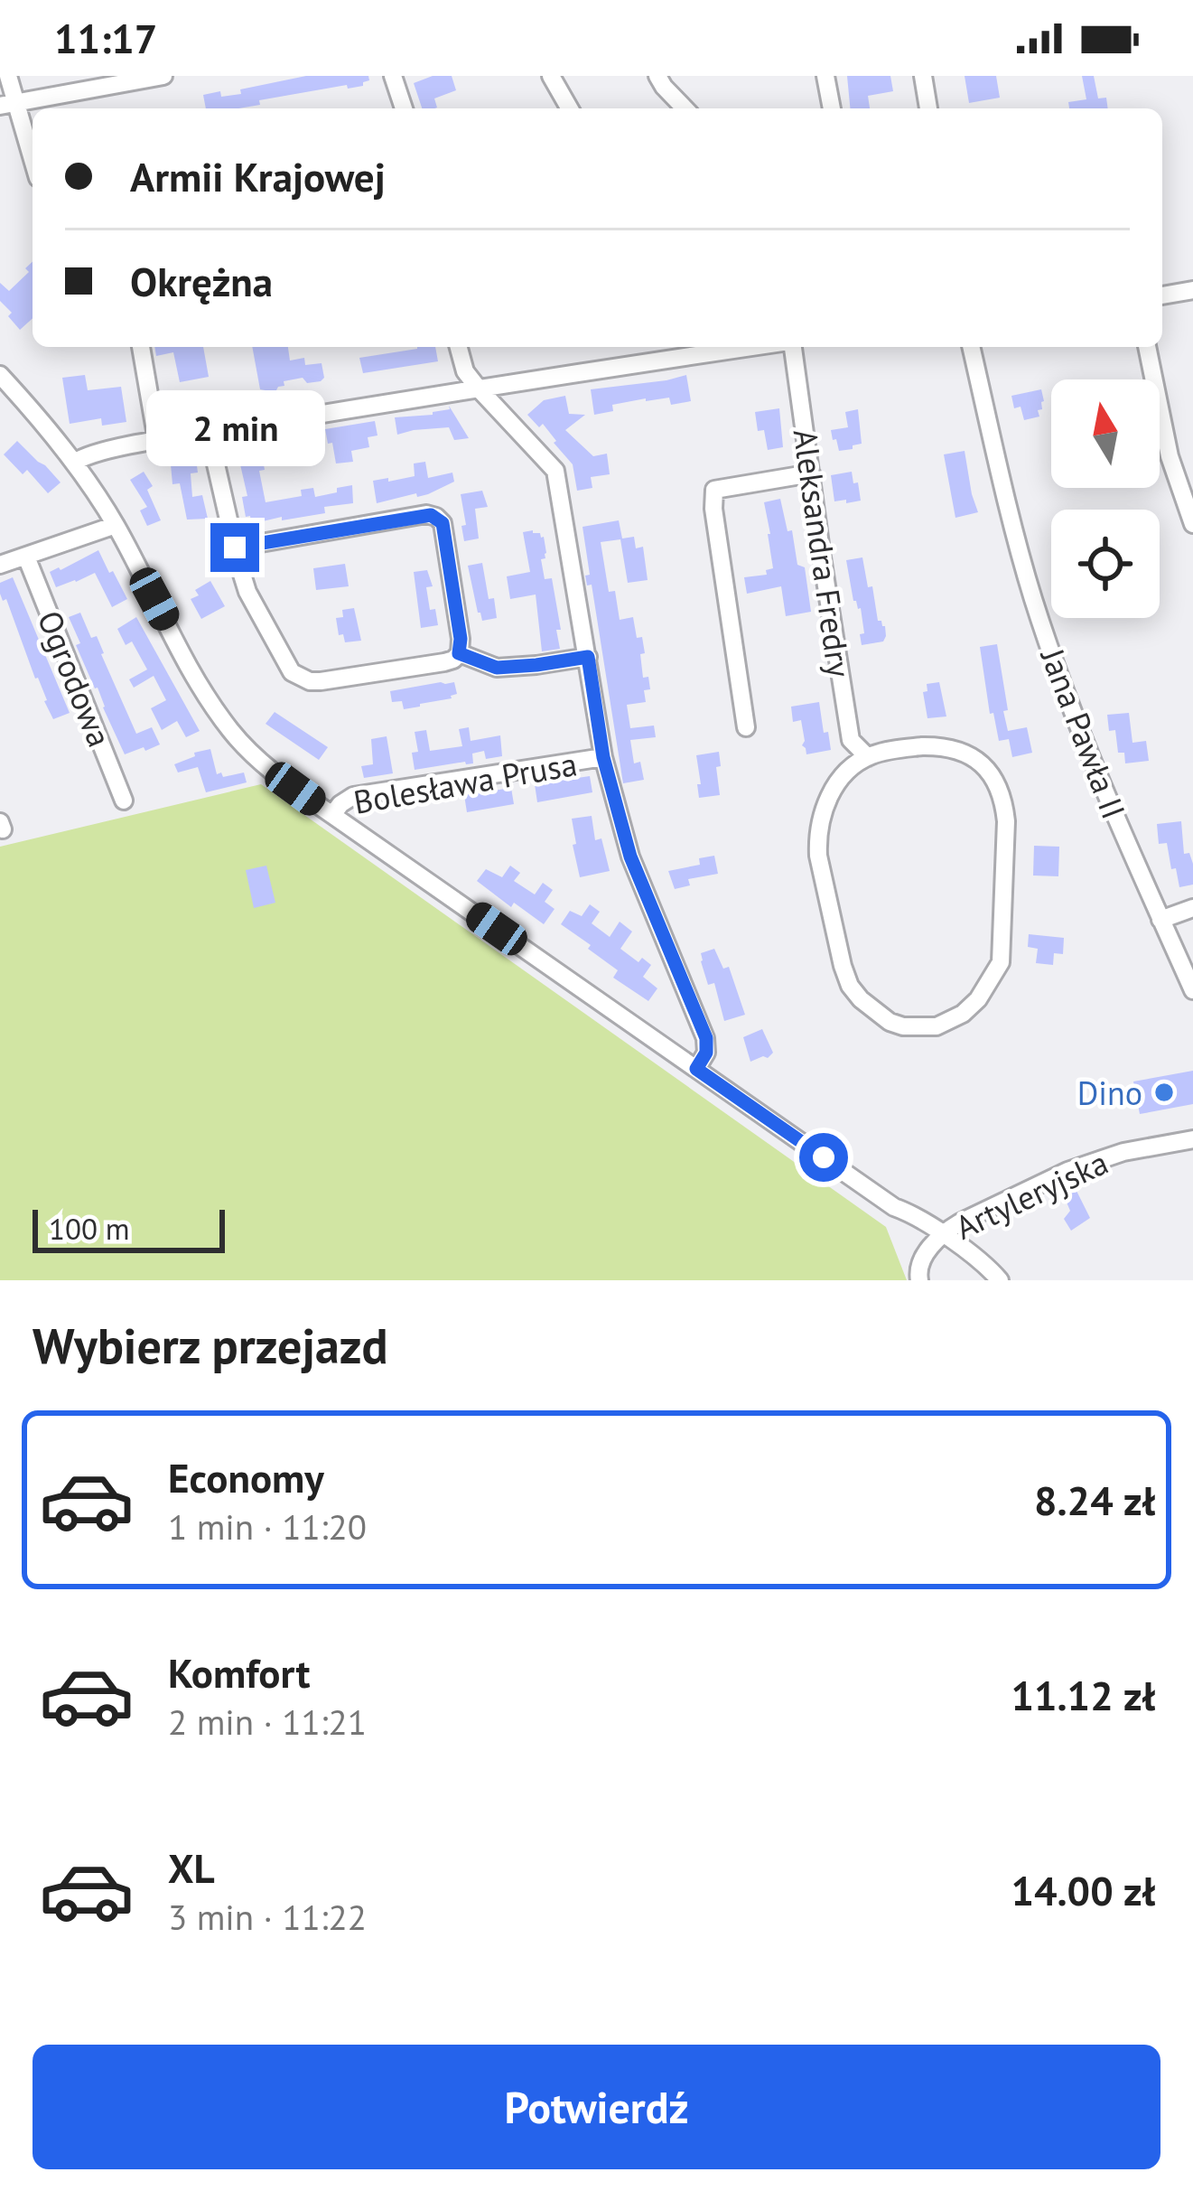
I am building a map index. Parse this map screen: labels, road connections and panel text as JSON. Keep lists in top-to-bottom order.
{
  "streets": {
    "street": [
      "Aleksandra Fredry",
      "Ogrodowa",
      "Jana Pawła II",
      "Bolesława Prusa",
      "Artyleryjska"
    ]
  },
  "places": ["Dino"],
  "scale_bar": "100 m",
  "north": "top",
  "page": {
    "status": "11:17",
    "banner": ["Armii Krajowej", "Okrężna"],
    "bubble": "2 min",
    "scale": "100 m",
    "heading": "Wybierz przejazd",
    "list": [
      {
        "name": "Economy",
        "note": "1 min · 11:20",
        "value": "8.24 zł"
      },
      {
        "name": "Komfort",
        "note": "2 min · 11:21",
        "value": "11.12 zł"
      },
      {
        "name": "XL",
        "note": "3 min · 11:22",
        "value": "14.00 zł"
      }
    ],
    "buttons": "Potwierdź"
  }
}
